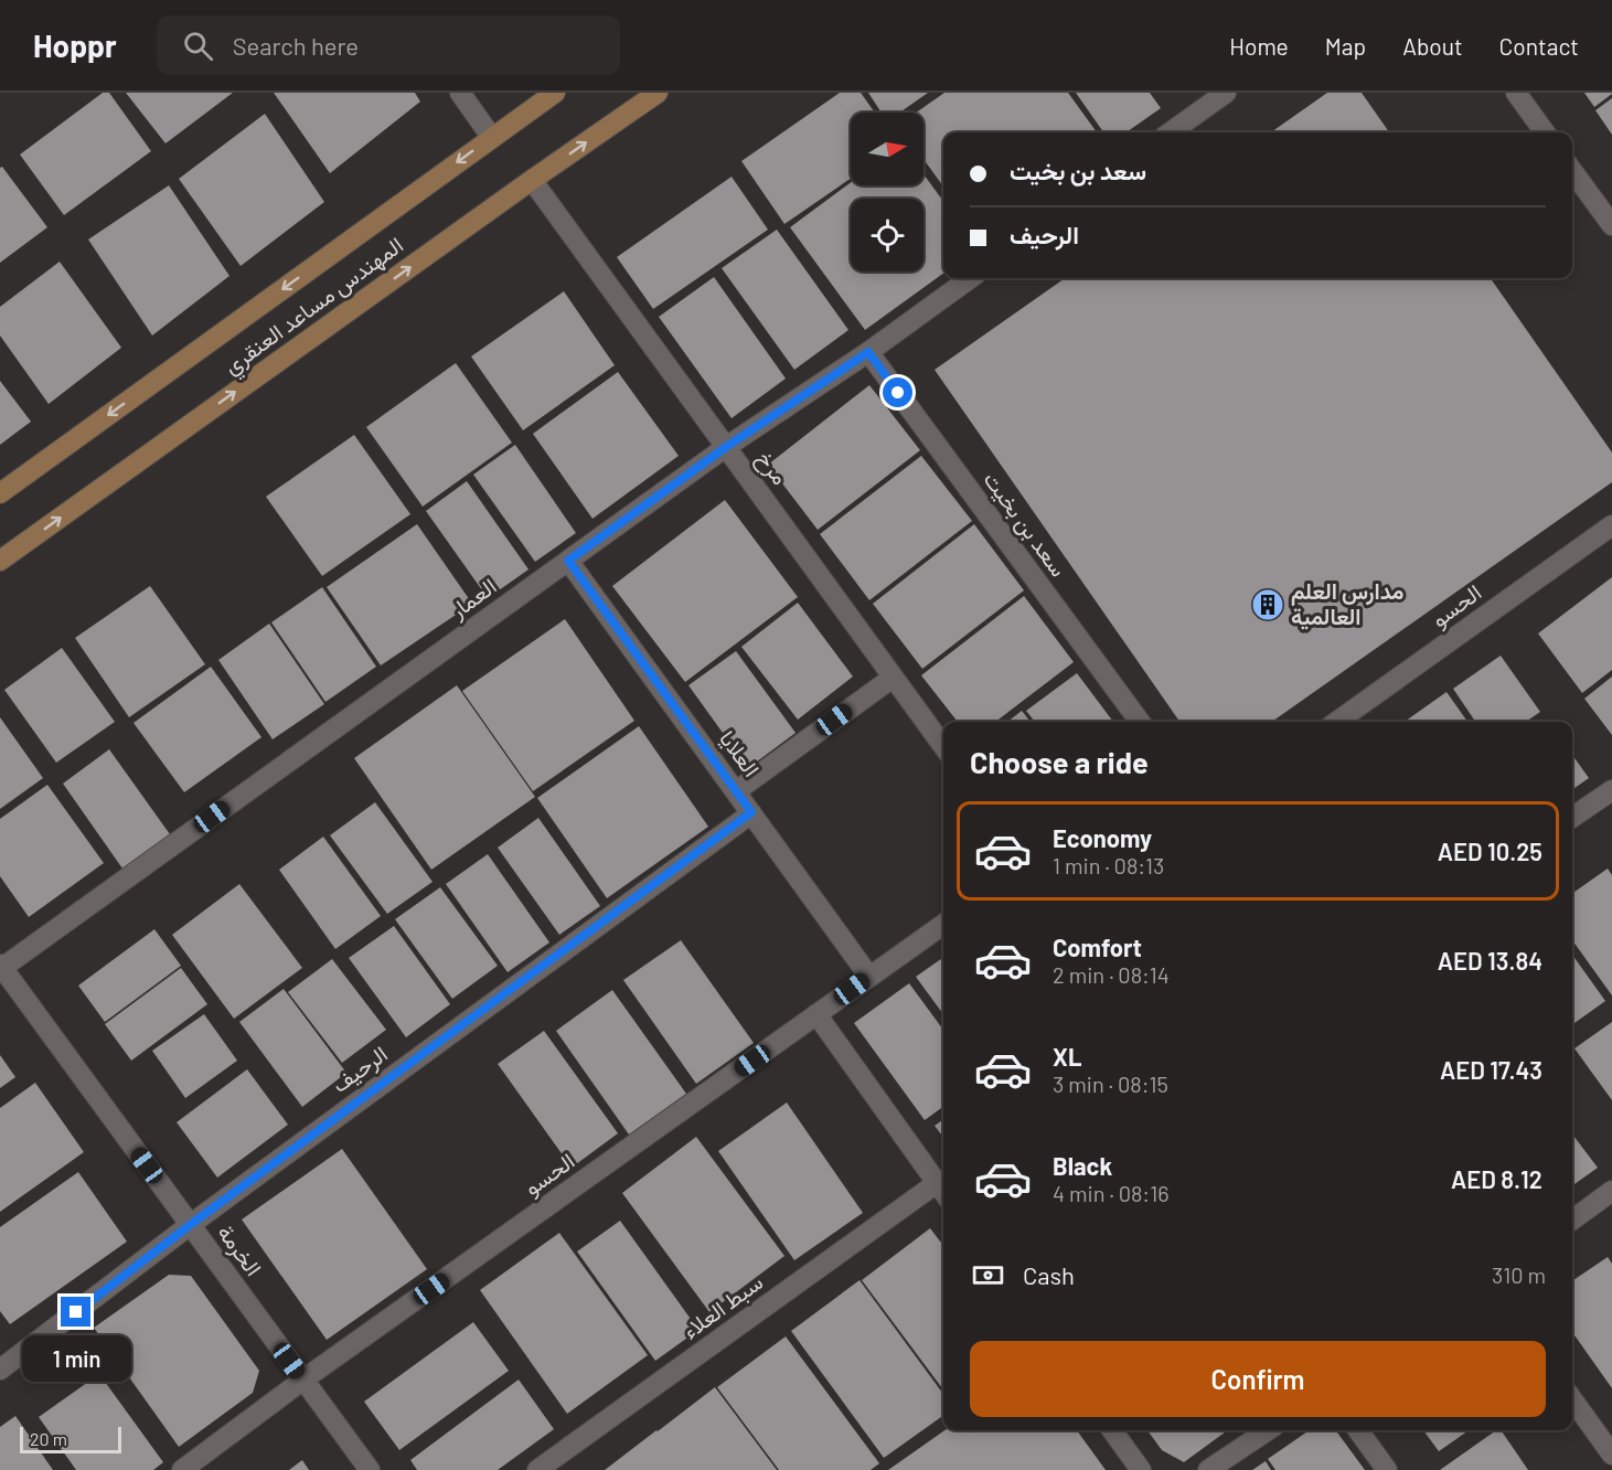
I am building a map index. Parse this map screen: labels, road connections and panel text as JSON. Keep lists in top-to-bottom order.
{
  "streets": {
    "street": [
      "المهندس مساعد العنقري",
      "مرخ",
      "سعد بن بخيت",
      "العمار",
      "الحسو",
      "العلايا",
      "الرحيف",
      "الخرمة",
      "سبط العلاء"
    ]
  },
  "crossings": [
    ["المهندس مساعد العنقري", "مرخ"],
    ["مرخ", "العمار"],
    ["سعد بن بخيت", "العمار"],
    ["العمار", "العلايا"],
    ["العمار", "الخرمة"],
    ["الحسو", "العلايا"],
    ["الحسو", "الخرمة"],
    ["العلايا", "الرحيف"],
    ["الرحيف", "الخرمة"]
  ],
  "places": {
    "building": ["مدارس العلم العالمية"]
  },
  "scale_bar": "20 m",
  "north": "right",
  "page": {
    "header": "Hoppr",
    "search": "Search here",
    "nav": [
      "Home",
      "Map",
      "About",
      "Contact"
    ],
    "banner": ["سعد بن بخيت", "الرحيف"],
    "heading": "Choose a ride",
    "list": [
      {
        "name": "Economy",
        "note": "1 min · 08:13",
        "value": "AED 10.25"
      },
      {
        "name": "Comfort",
        "note": "2 min · 08:14",
        "value": "AED 13.84"
      },
      {
        "name": "XL",
        "note": "3 min · 08:15",
        "value": "AED 17.43"
      },
      {
        "name": "Black",
        "note": "4 min · 08:16",
        "value": "AED 8.12"
      }
    ],
    "pay": ["Cash", "310 m"],
    "buttons": "Confirm",
    "bubble": "1 min",
    "scale": "20 m"
  }
}
